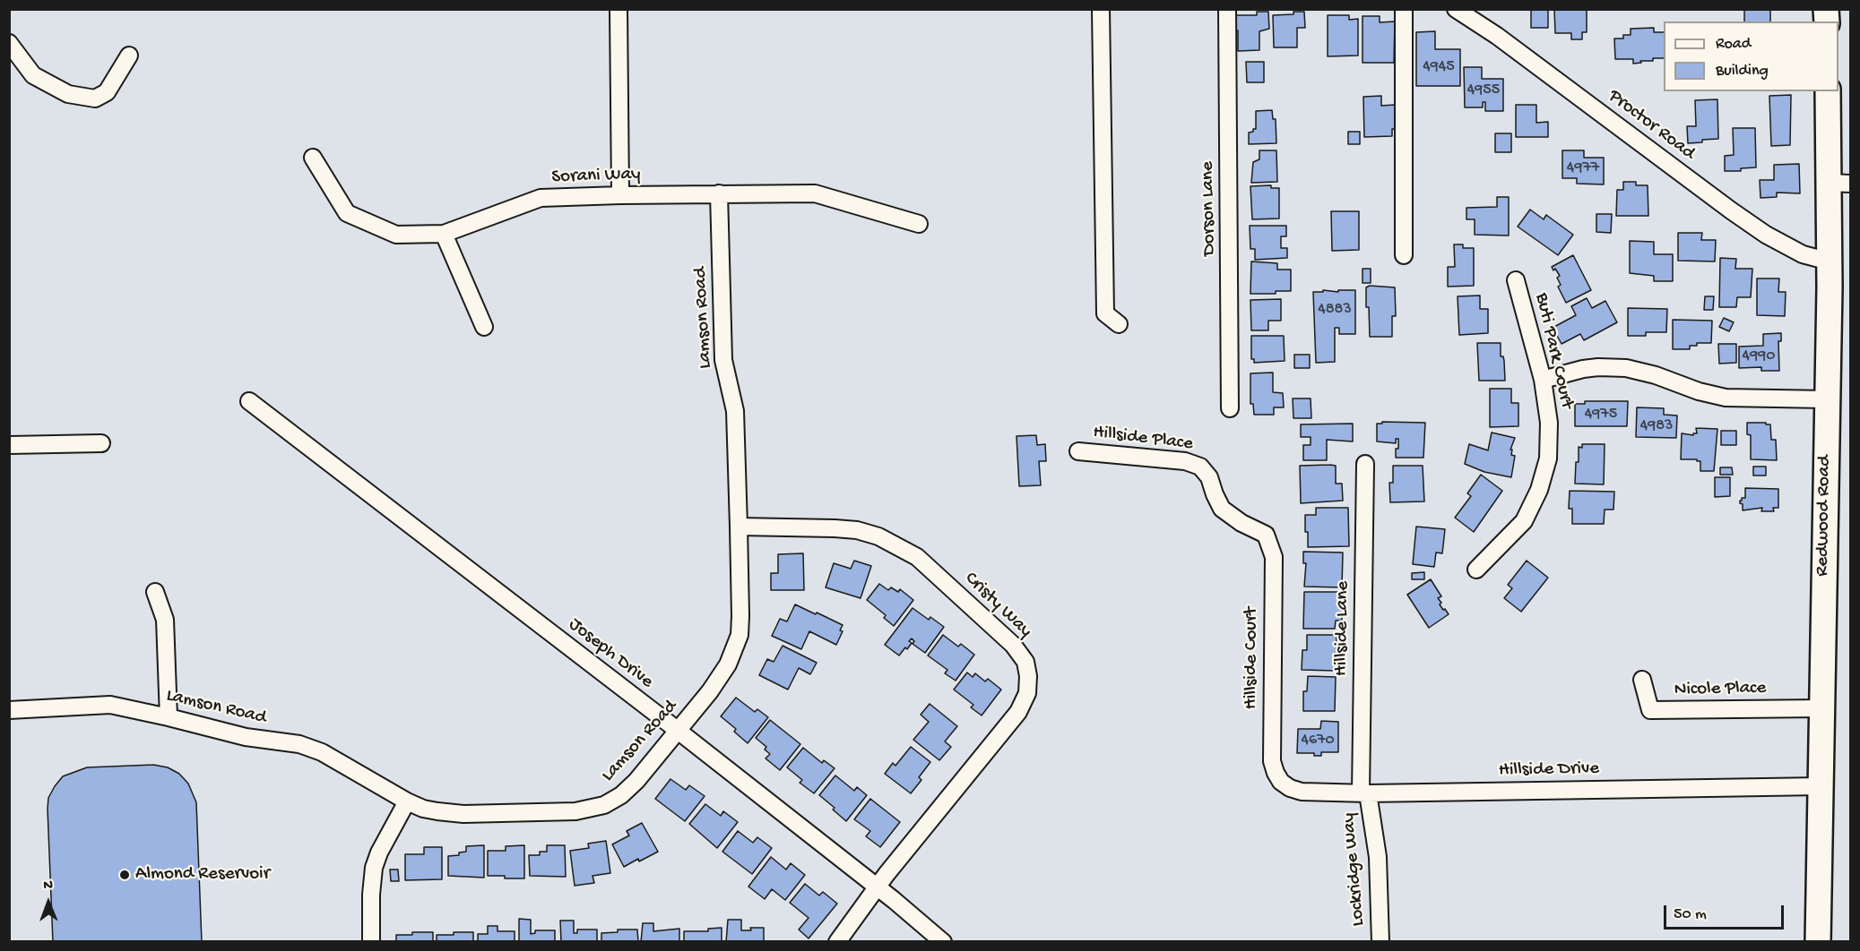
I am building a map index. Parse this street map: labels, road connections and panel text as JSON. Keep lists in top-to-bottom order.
{
  "streets": {
    "main road": ["Redwood Road"],
    "street": [
      "Proctor Road",
      "Sorani Way",
      "Dorson Lane",
      "Lamson Road",
      "Buti Park Court",
      "Hillside Place",
      "Cristy Way",
      "Hillside Lane",
      "Joseph Drive",
      "Hillside Court",
      "Nicole Place",
      "Hillside Drive",
      "Lockridge Way"
    ]
  },
  "crossings": [
    ["Proctor Road", "Redwood Road"],
    ["Sorani Way", "Lamson Road"],
    ["Lamson Road", "Cristy Way"],
    ["Lamson Road", "Joseph Drive"],
    ["Hillside Place", "Hillside Court"],
    ["Redwood Road", "Nicole Place"],
    ["Redwood Road", "Hillside Drive"],
    ["Cristy Way", "Joseph Drive"],
    ["Hillside Lane", "Hillside Drive"],
    ["Hillside Lane", "Lockridge Way"],
    ["Hillside Court", "Hillside Drive"],
    ["Hillside Drive", "Lockridge Way"]
  ],
  "places": ["Almond Reservoir"],
  "house_numbers": [
    "4945",
    "4955",
    "4977",
    "4883",
    "4990",
    "4975",
    "4983",
    "4670"
  ],
  "legend": ["Road", "Building"],
  "scale_bar": "50 m",
  "north": "top"
}
